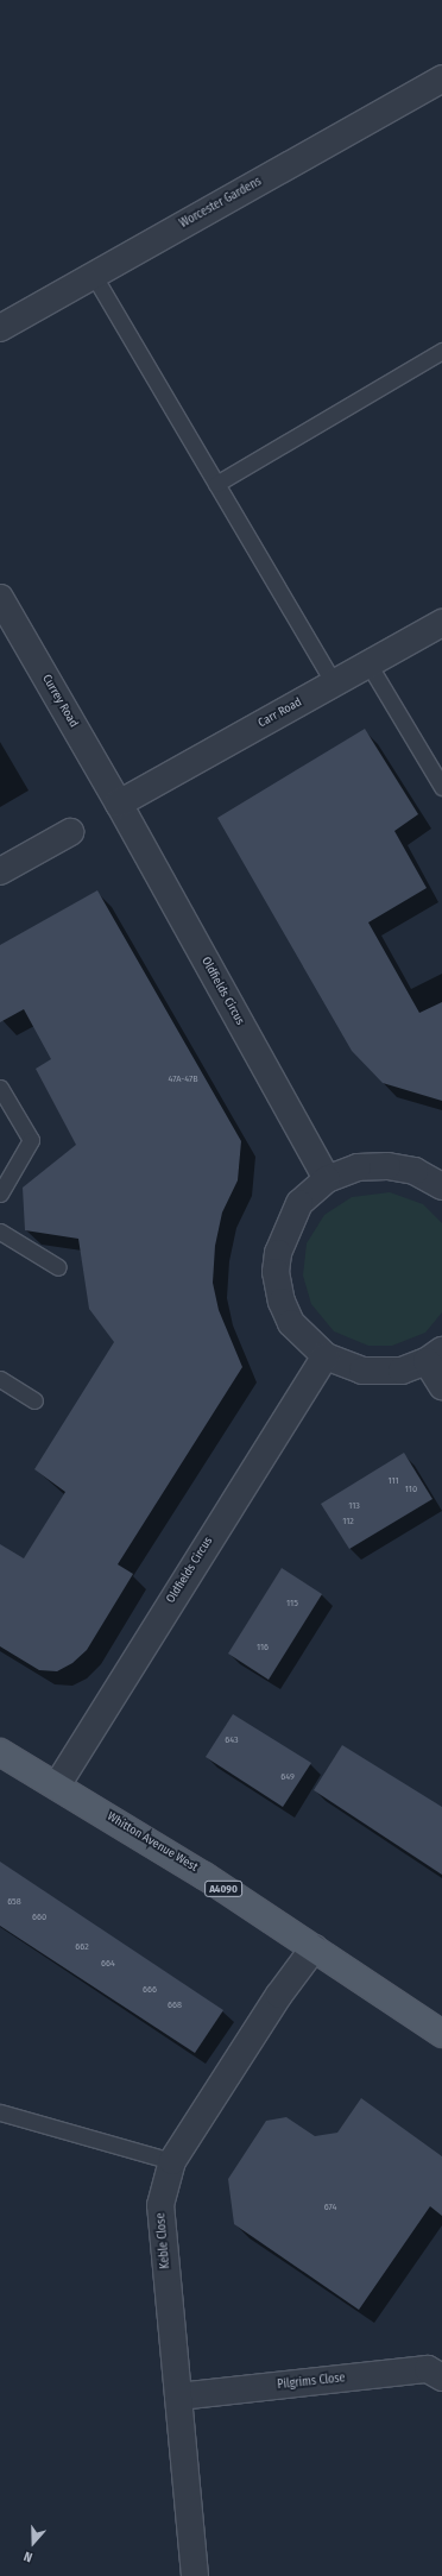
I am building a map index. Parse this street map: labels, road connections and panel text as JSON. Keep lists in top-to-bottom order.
{
  "streets": {
    "main road": ["Whitton Avenue West", "A4090"],
    "street": [
      "Worcester Gardens",
      "Currey Road",
      "Carr Road",
      "Oldfields Circus",
      "Keble Close",
      "Pilgrims Close"
    ]
  },
  "crossings": [
    ["Currey Road", "Carr Road"],
    ["Currey Road", "Oldfields Circus"],
    ["Carr Road", "Oldfields Circus"],
    ["Oldfields Circus", "Whitton Avenue West"],
    ["Whitton Avenue West", "Keble Close"],
    ["Keble Close", "Pilgrims Close"]
  ],
  "house_numbers": [
    "47A-47B",
    "111",
    "110",
    "113",
    "112",
    "115",
    "116",
    "643",
    "649",
    "658",
    "660",
    "662",
    "664",
    "666",
    "668",
    "674"
  ],
  "north": "bottom"
}
